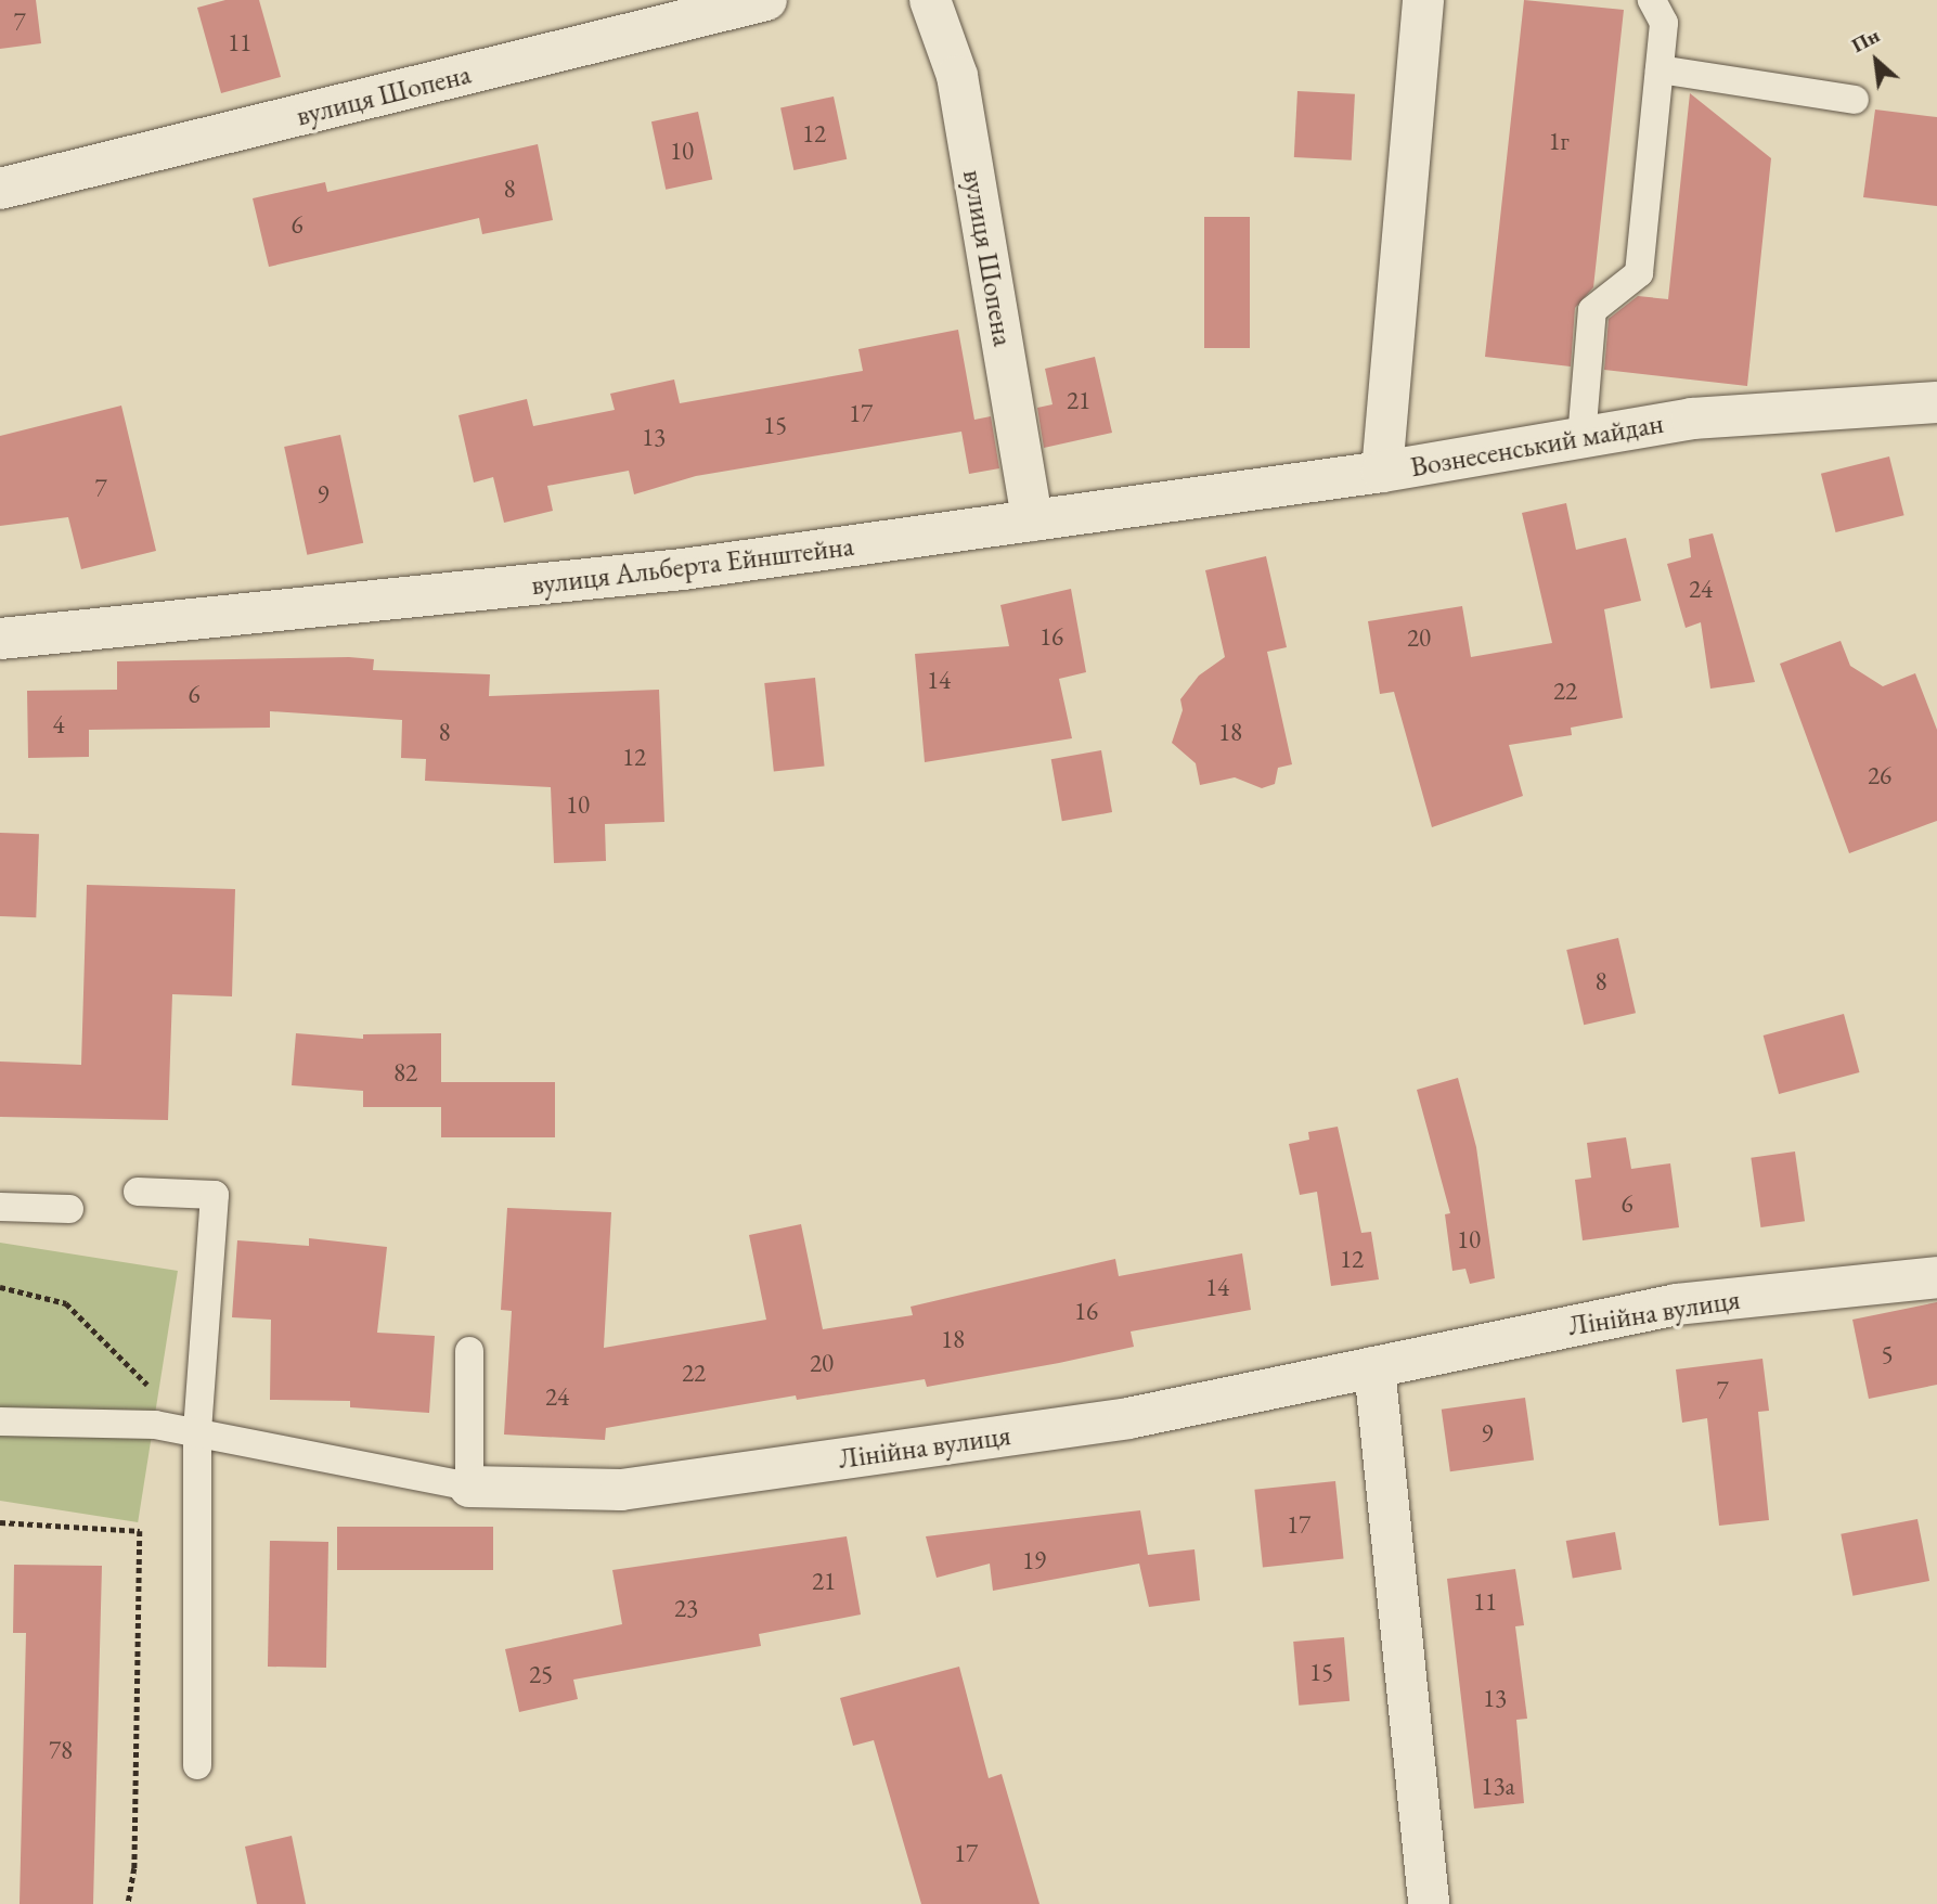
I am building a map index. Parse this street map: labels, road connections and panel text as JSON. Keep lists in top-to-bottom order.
{
  "streets": {
    "street": [
      "вулиця Шопена",
      "Вознесенський майдан",
      "вулиця Альберта Ейнштейна",
      "Лінійна вулиця"
    ]
  },
  "crossings": [
    ["вулиця Шопена", "вулиця Альберта Ейнштейна"],
    ["Вознесенський майдан", "вулиця Альберта Ейнштейна"]
  ],
  "house_numbers": [
    "7",
    "11",
    "12",
    "1г",
    "10",
    "8",
    "6",
    "21",
    "17",
    "15",
    "13",
    "7",
    "9",
    "24",
    "16",
    "20",
    "14",
    "22",
    "6",
    "4",
    "8",
    "18",
    "12",
    "26",
    "10",
    "8",
    "82",
    "6",
    "10",
    "12",
    "14",
    "16",
    "18",
    "5",
    "20",
    "22",
    "7",
    "24",
    "9",
    "17",
    "19",
    "21",
    "11",
    "23",
    "15",
    "25",
    "13",
    "78",
    "13а",
    "17"
  ],
  "north": "top left"
}
